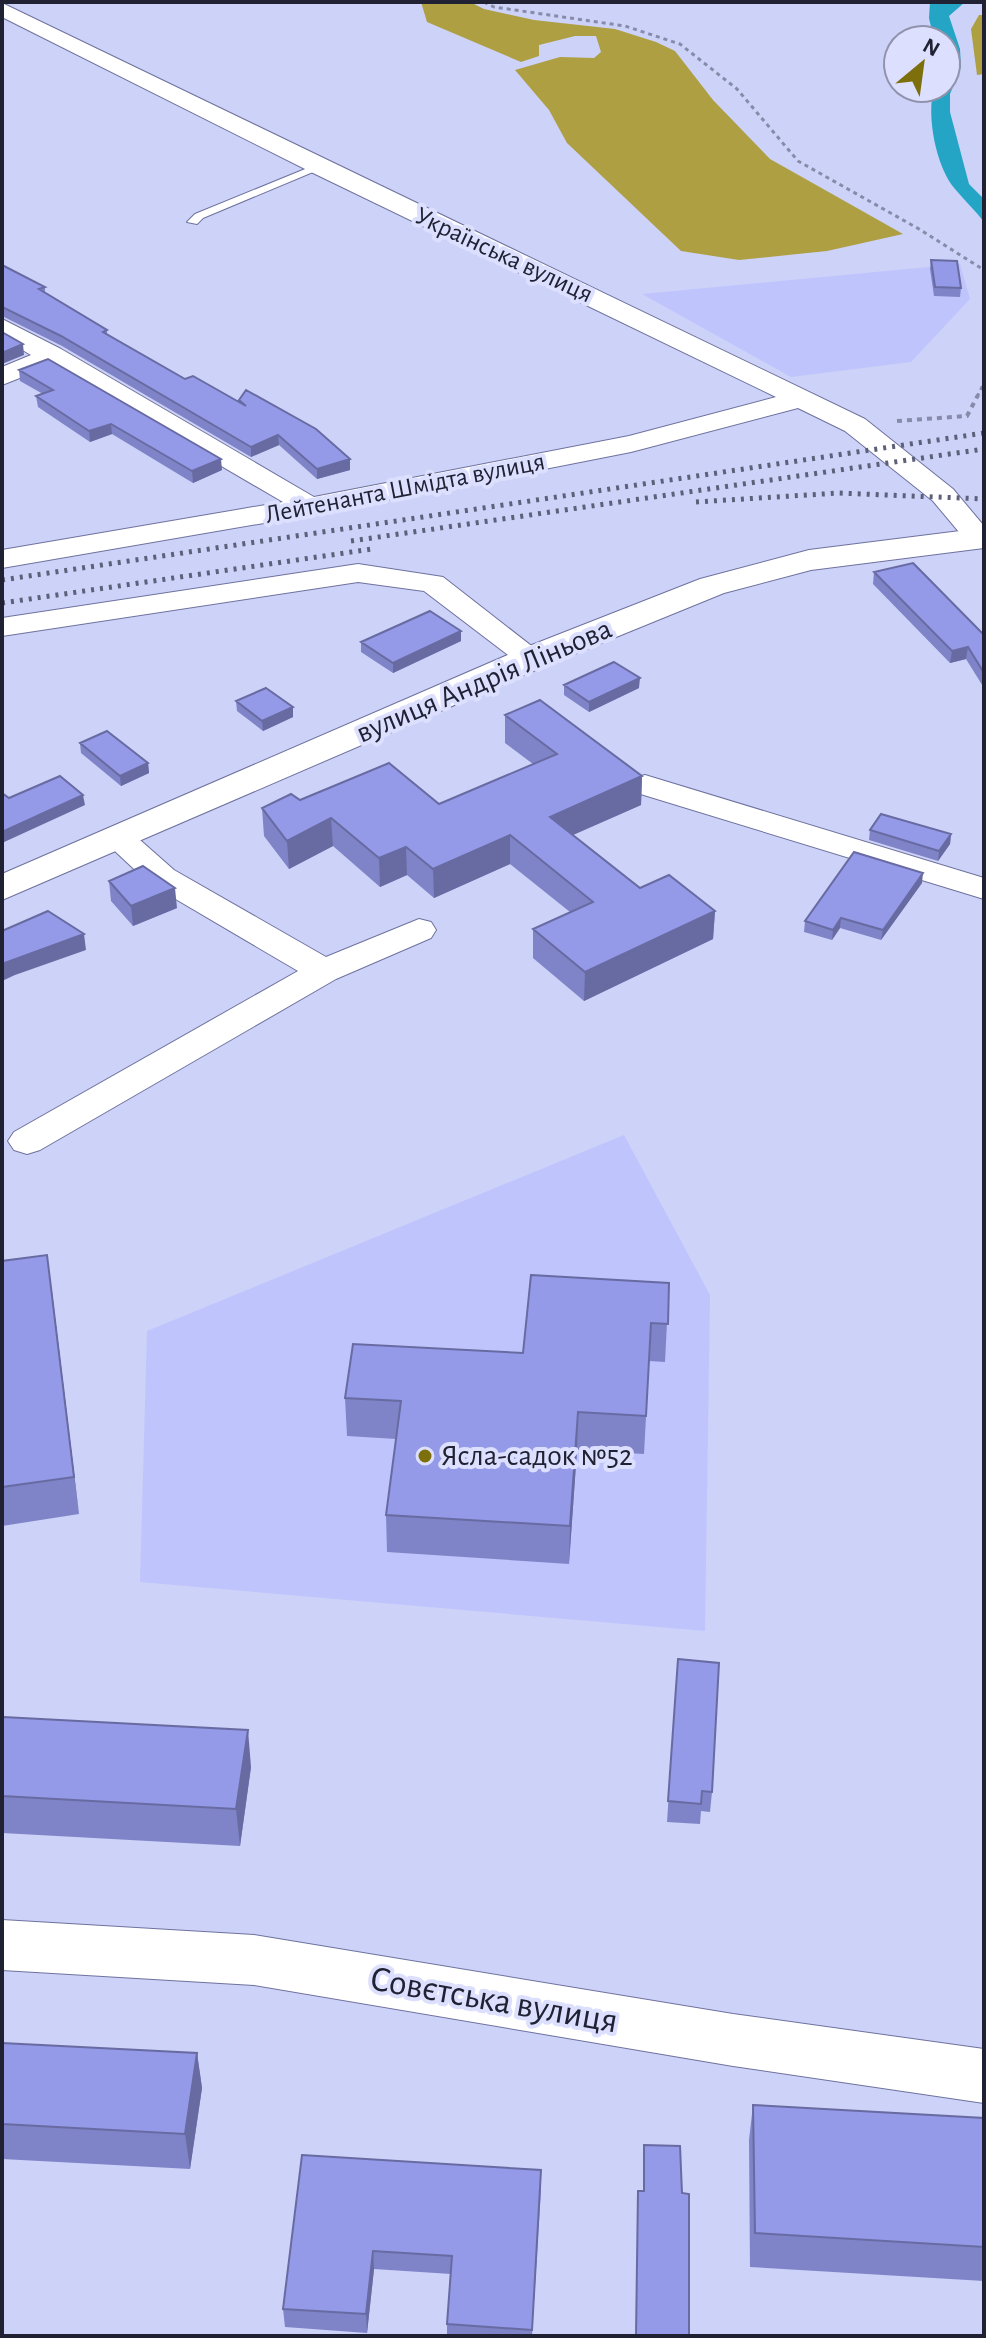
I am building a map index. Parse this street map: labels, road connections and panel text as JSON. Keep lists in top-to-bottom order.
{
  "streets": {
    "street": [
      "Українська вулиця",
      "Лейтенанта Шмідта вулиця",
      "вулиця Андрія Ліньова",
      "Совєтська вулиця"
    ]
  },
  "crossings": [
    ["Українська вулиця", "Лейтенанта Шмідта вулиця"],
    ["Українська вулиця", "вулиця Андрія Ліньова"]
  ],
  "places": ["Ясла-садок №52"],
  "north": "top right"
}
